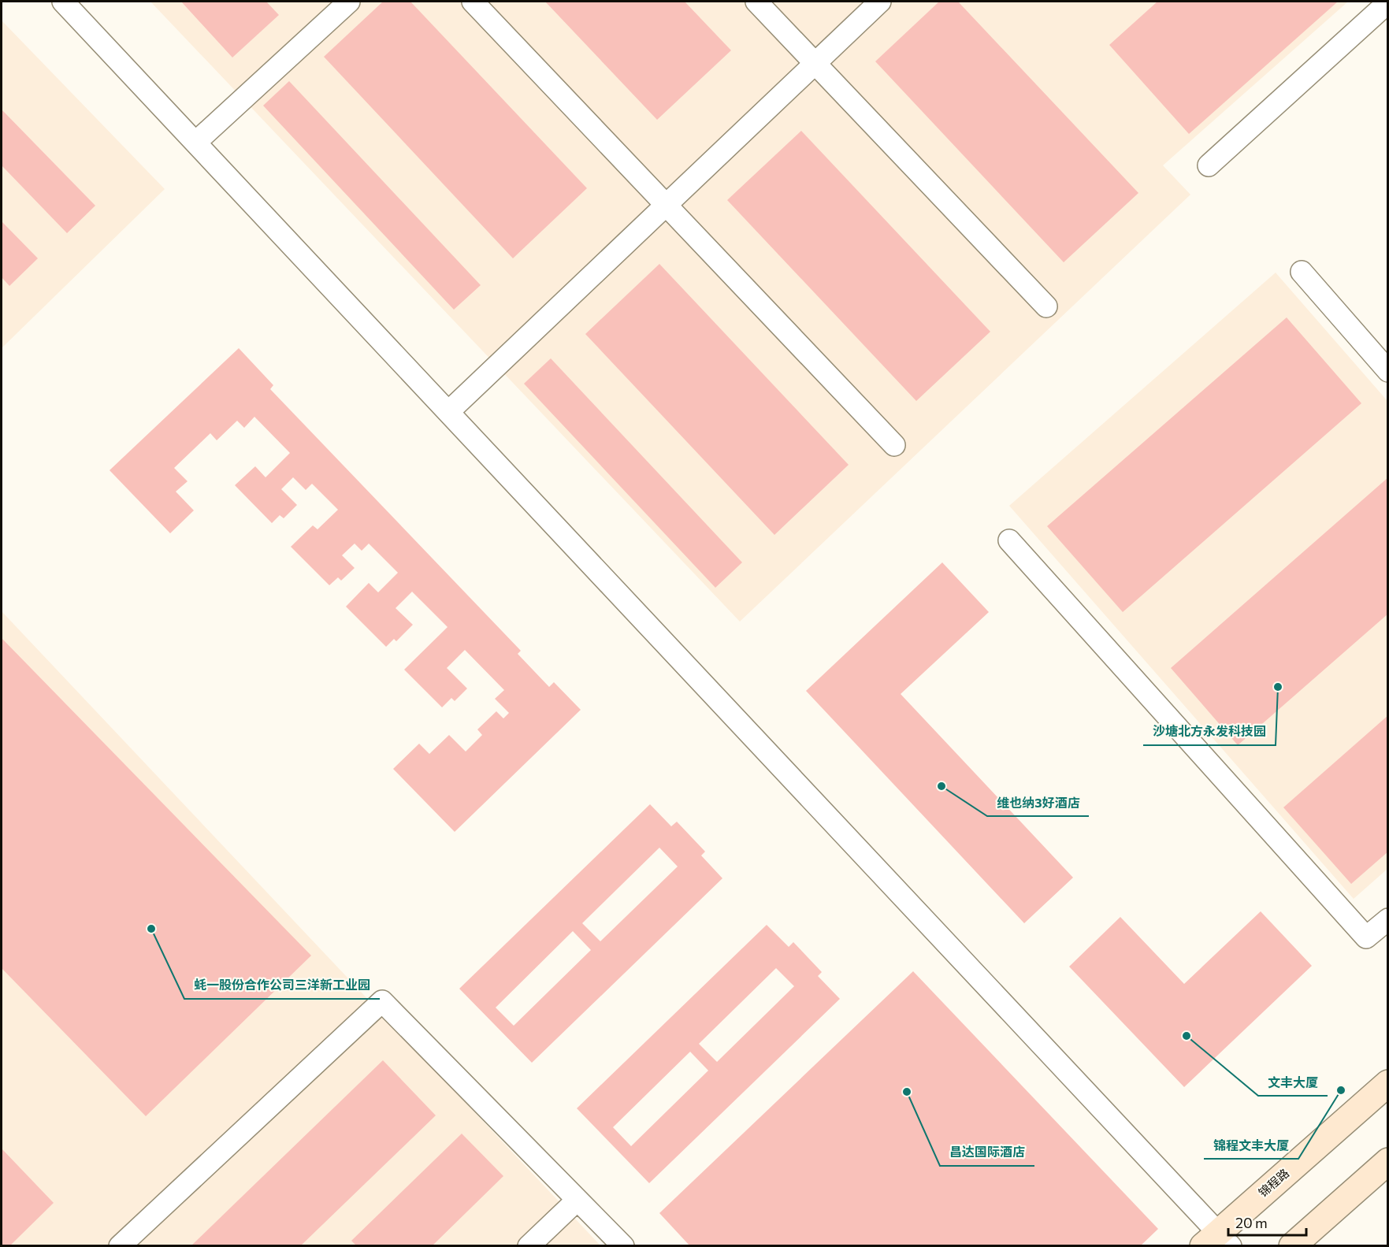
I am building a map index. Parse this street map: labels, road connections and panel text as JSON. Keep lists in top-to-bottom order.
{
  "streets": {
    "main road": ["锦程路"]
  },
  "places": [
    "沙塘北方永发科技园",
    "维也纳3好酒店",
    "蚝一股份合作公司三洋新工业园",
    "文丰大厦",
    "锦程文丰大厦",
    "昌达国际酒店"
  ],
  "scale_bar": "20 m"
}
